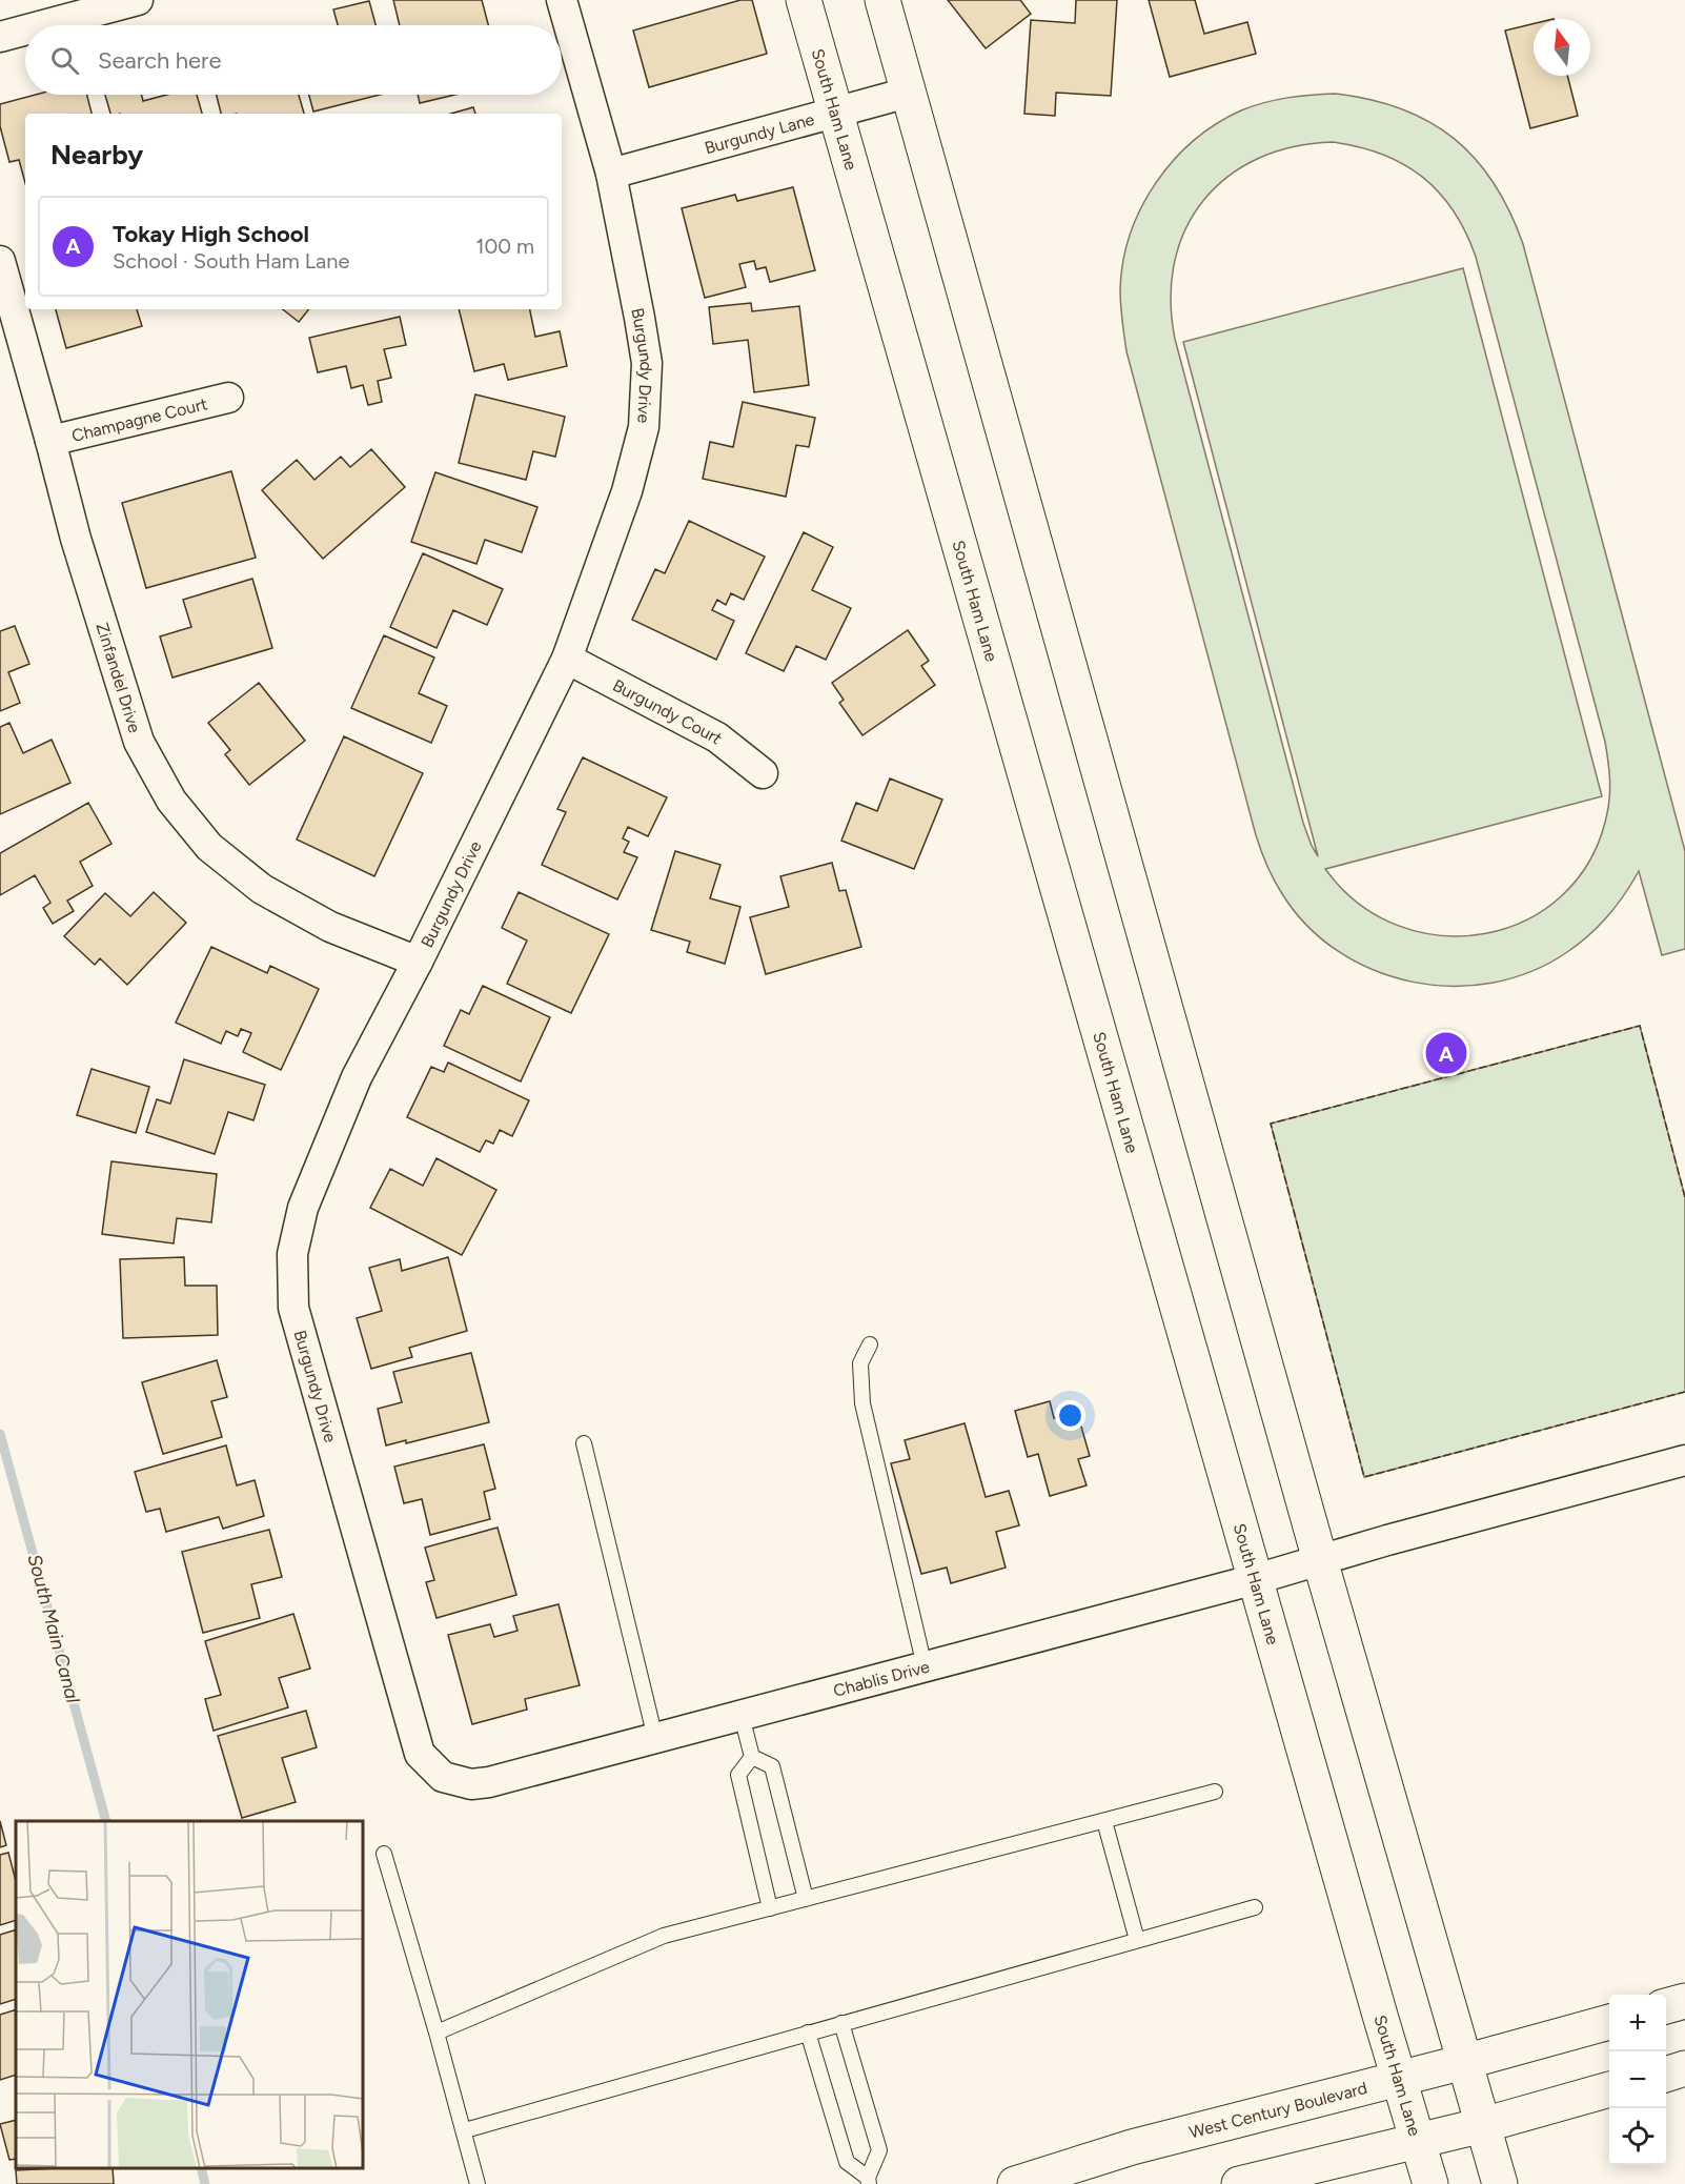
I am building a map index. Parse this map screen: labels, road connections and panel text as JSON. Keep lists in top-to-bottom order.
{
  "streets": {
    "main road": ["South Ham Lane", "West Century Boulevard"],
    "street": [
      "Burgundy Lane",
      "Burgundy Drive",
      "Champagne Court",
      "Zinfandel Drive",
      "Burgundy Court",
      "Chablis Drive"
    ]
  },
  "crossings": [
    ["South Ham Lane", "Burgundy Lane"],
    ["South Ham Lane", "Chablis Drive"],
    ["South Ham Lane", "West Century Boulevard"],
    ["Burgundy Lane", "Burgundy Drive"],
    ["Burgundy Drive", "Zinfandel Drive"],
    ["Burgundy Drive", "Burgundy Court"],
    ["Burgundy Drive", "Chablis Drive"],
    ["Champagne Court", "Zinfandel Drive"]
  ],
  "water": ["South Main Canal"],
  "north": "top",
  "page": {
    "search": "Search here",
    "heading": "Nearby",
    "list": [
      {
        "mark": "A",
        "name": "Tokay High School",
        "note": "School · South Ham Lane",
        "value": "100 m"
      }
    ],
    "pins": "A",
    "map_buttons": ["+", "−"]
  }
}
